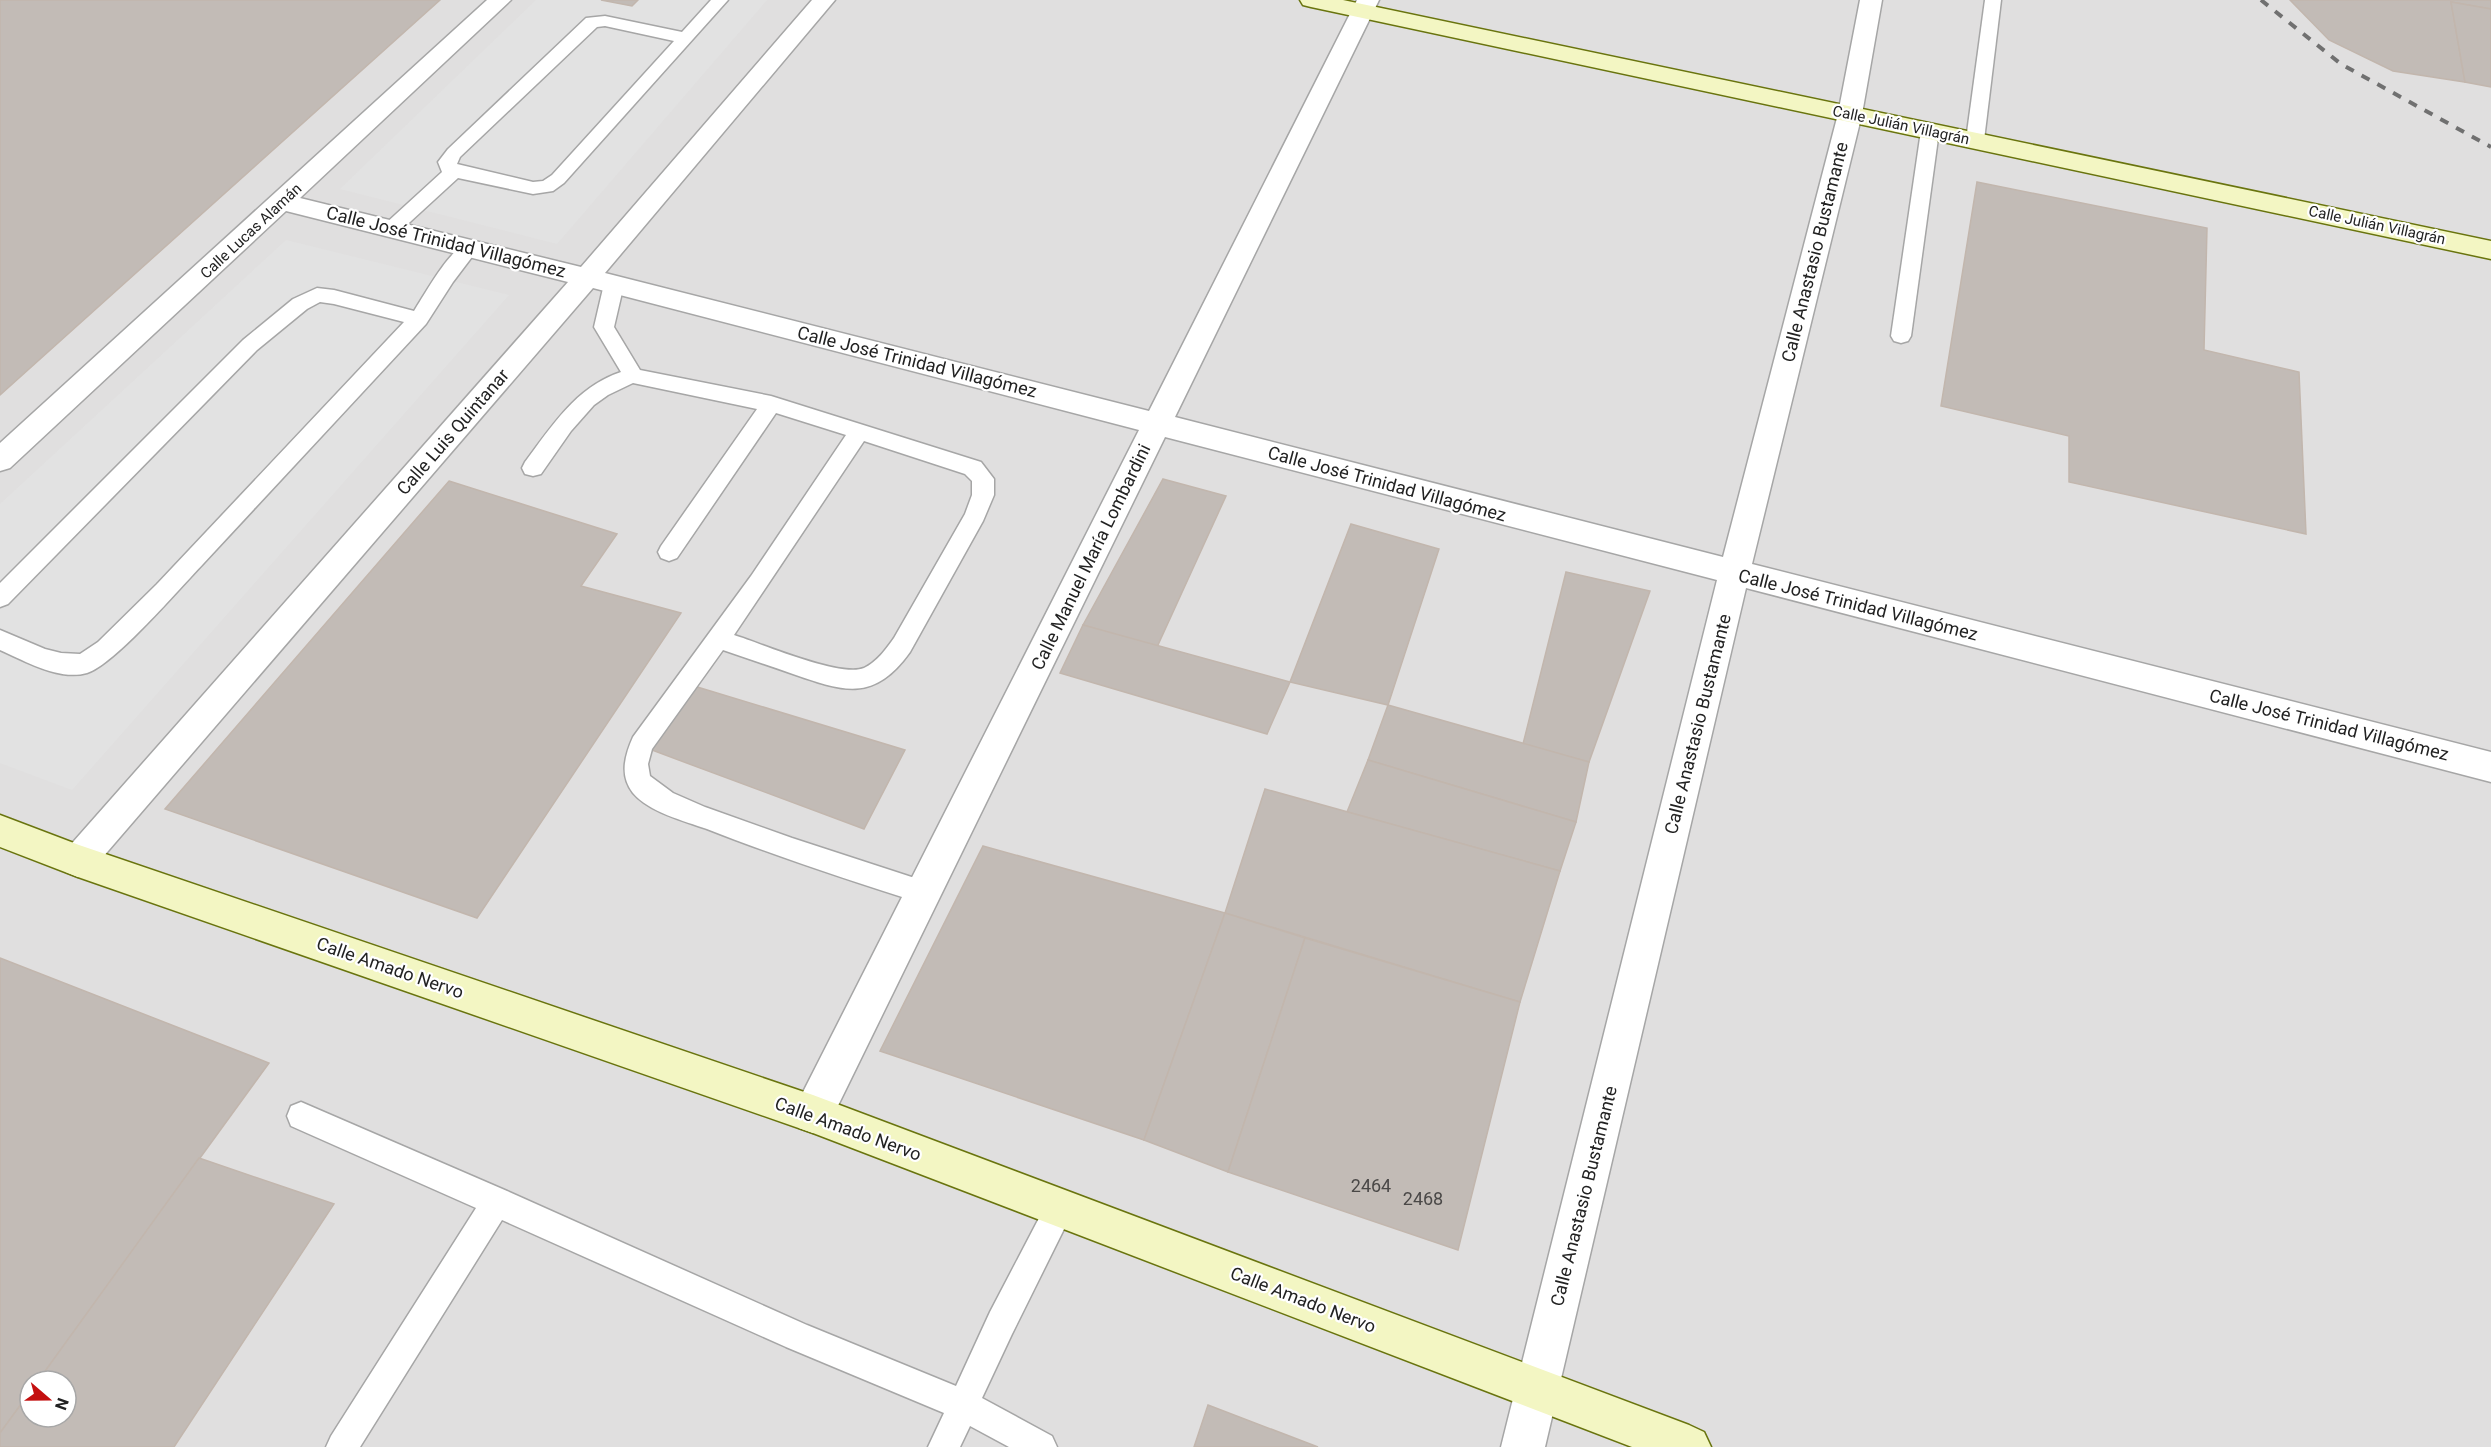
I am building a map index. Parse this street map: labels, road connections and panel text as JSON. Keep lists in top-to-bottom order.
{
  "streets": {
    "street": [
      "Calle Julián Villagrán",
      "Calle Lucas Alamán",
      "Calle José Trinidad Villagómez",
      "Calle Anastasio Bustamante",
      "Calle Luis Quintanar",
      "Calle Manuel María Lombardini",
      "Calle Amado Nervo"
    ]
  },
  "crossings": [
    ["Calle Julián Villagrán", "Calle Anastasio Bustamante"],
    ["Calle Julián Villagrán", "Calle Manuel María Lombardini"],
    ["Calle Lucas Alamán", "Calle José Trinidad Villagómez"],
    ["Calle José Trinidad Villagómez", "Calle Anastasio Bustamante"],
    ["Calle José Trinidad Villagómez", "Calle Luis Quintanar"],
    ["Calle José Trinidad Villagómez", "Calle Manuel María Lombardini"],
    ["Calle Anastasio Bustamante", "Calle Amado Nervo"],
    ["Calle Luis Quintanar", "Calle Amado Nervo"],
    ["Calle Manuel María Lombardini", "Calle Amado Nervo"]
  ],
  "house_numbers": ["2464", "2468"],
  "north": "right"
}
